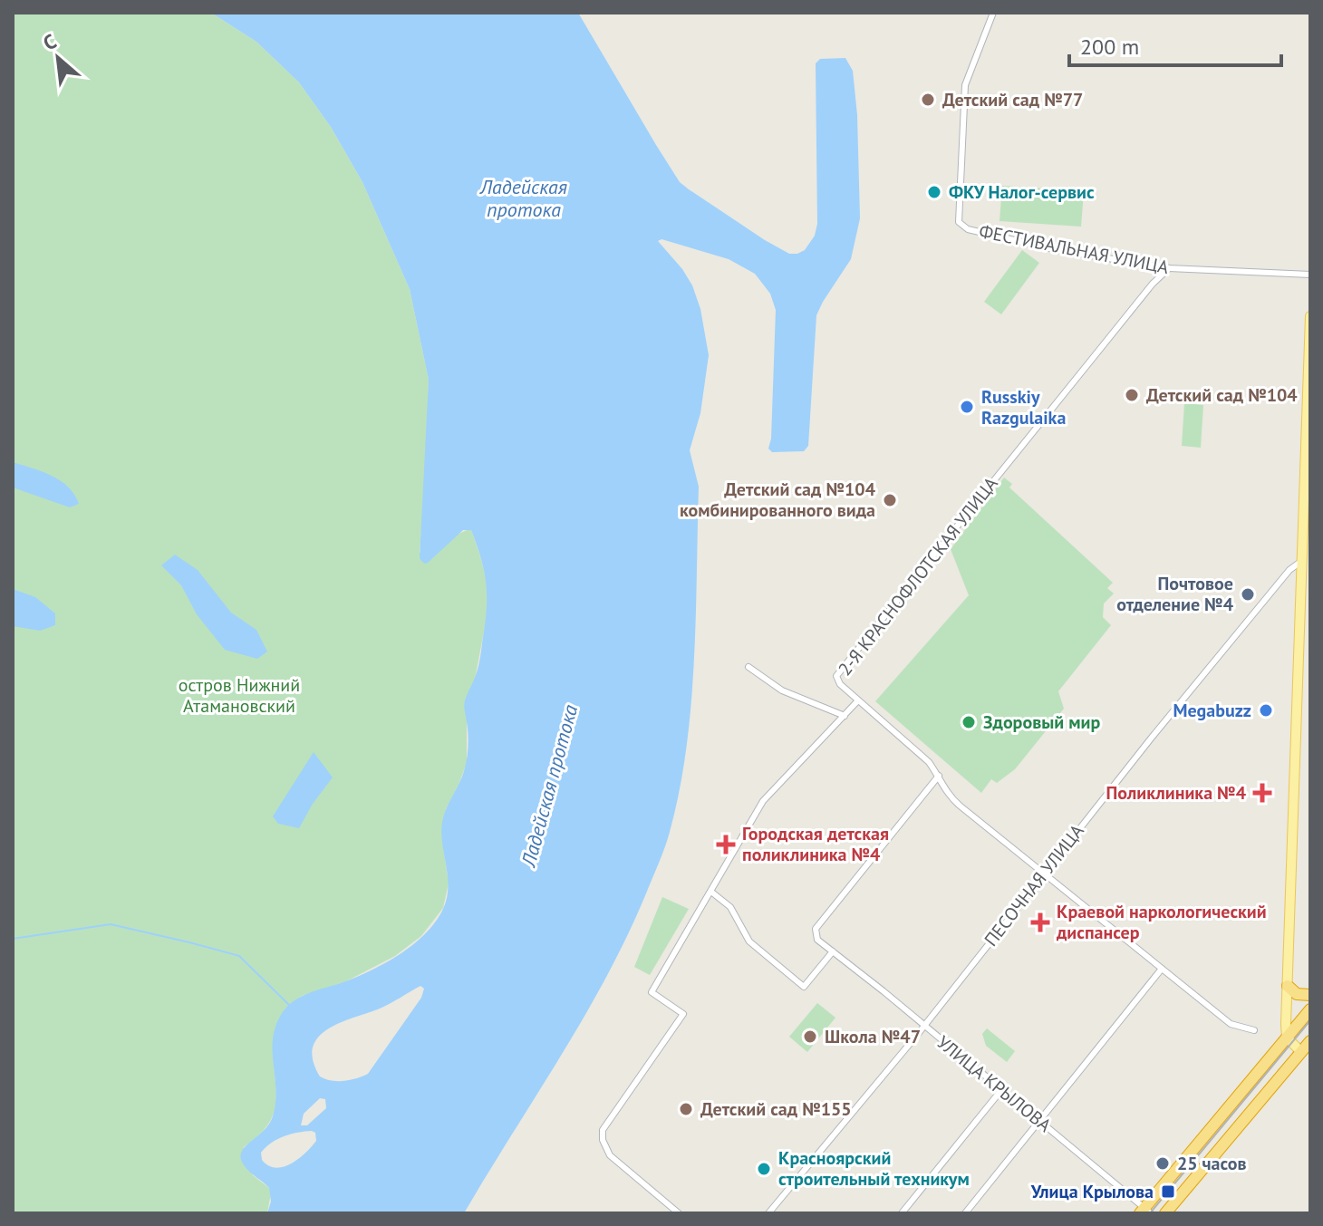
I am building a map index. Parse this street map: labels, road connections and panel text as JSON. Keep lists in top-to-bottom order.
{
  "streets": {
    "street": [
      "ФЕСТИВАЛЬНАЯ УЛИЦА",
      "2-Я КРАСНОФЛОТСКАЯ УЛИЦА",
      "ПЕСОЧНАЯ УЛИЦА",
      "УЛИЦА КРЫЛОВА"
    ]
  },
  "crossings": [
    ["ФЕСТИВАЛЬНАЯ УЛИЦА", "2-Я КРАСНОФЛОТСКАЯ УЛИЦА"],
    ["ПЕСОЧНАЯ УЛИЦА", "УЛИЦА КРЫЛОВА"]
  ],
  "water": ["Ладейская протока"],
  "parks": ["остров Нижний Атамановский"],
  "places": {
    "other": [
      "Детский сад №77",
      "ФКУ Налог-сервис",
      "Детский сад №104",
      "Russkiy Razgulaika",
      "Детский сад №104 комбинированного вида",
      "Почтовое отделение №4",
      "Megabuzz",
      "Здоровый мир",
      "Школа №47",
      "Детский сад №155",
      "25 часов",
      "Красноярский строительный техникум"
    ],
    "health": ["Поликлиника №4", "Городская детская поликлиника №4", "Краевой наркологический диспансер"],
    "transit": ["Улица Крылова"]
  },
  "scale_bar": "200 m",
  "north": "top left"
}
